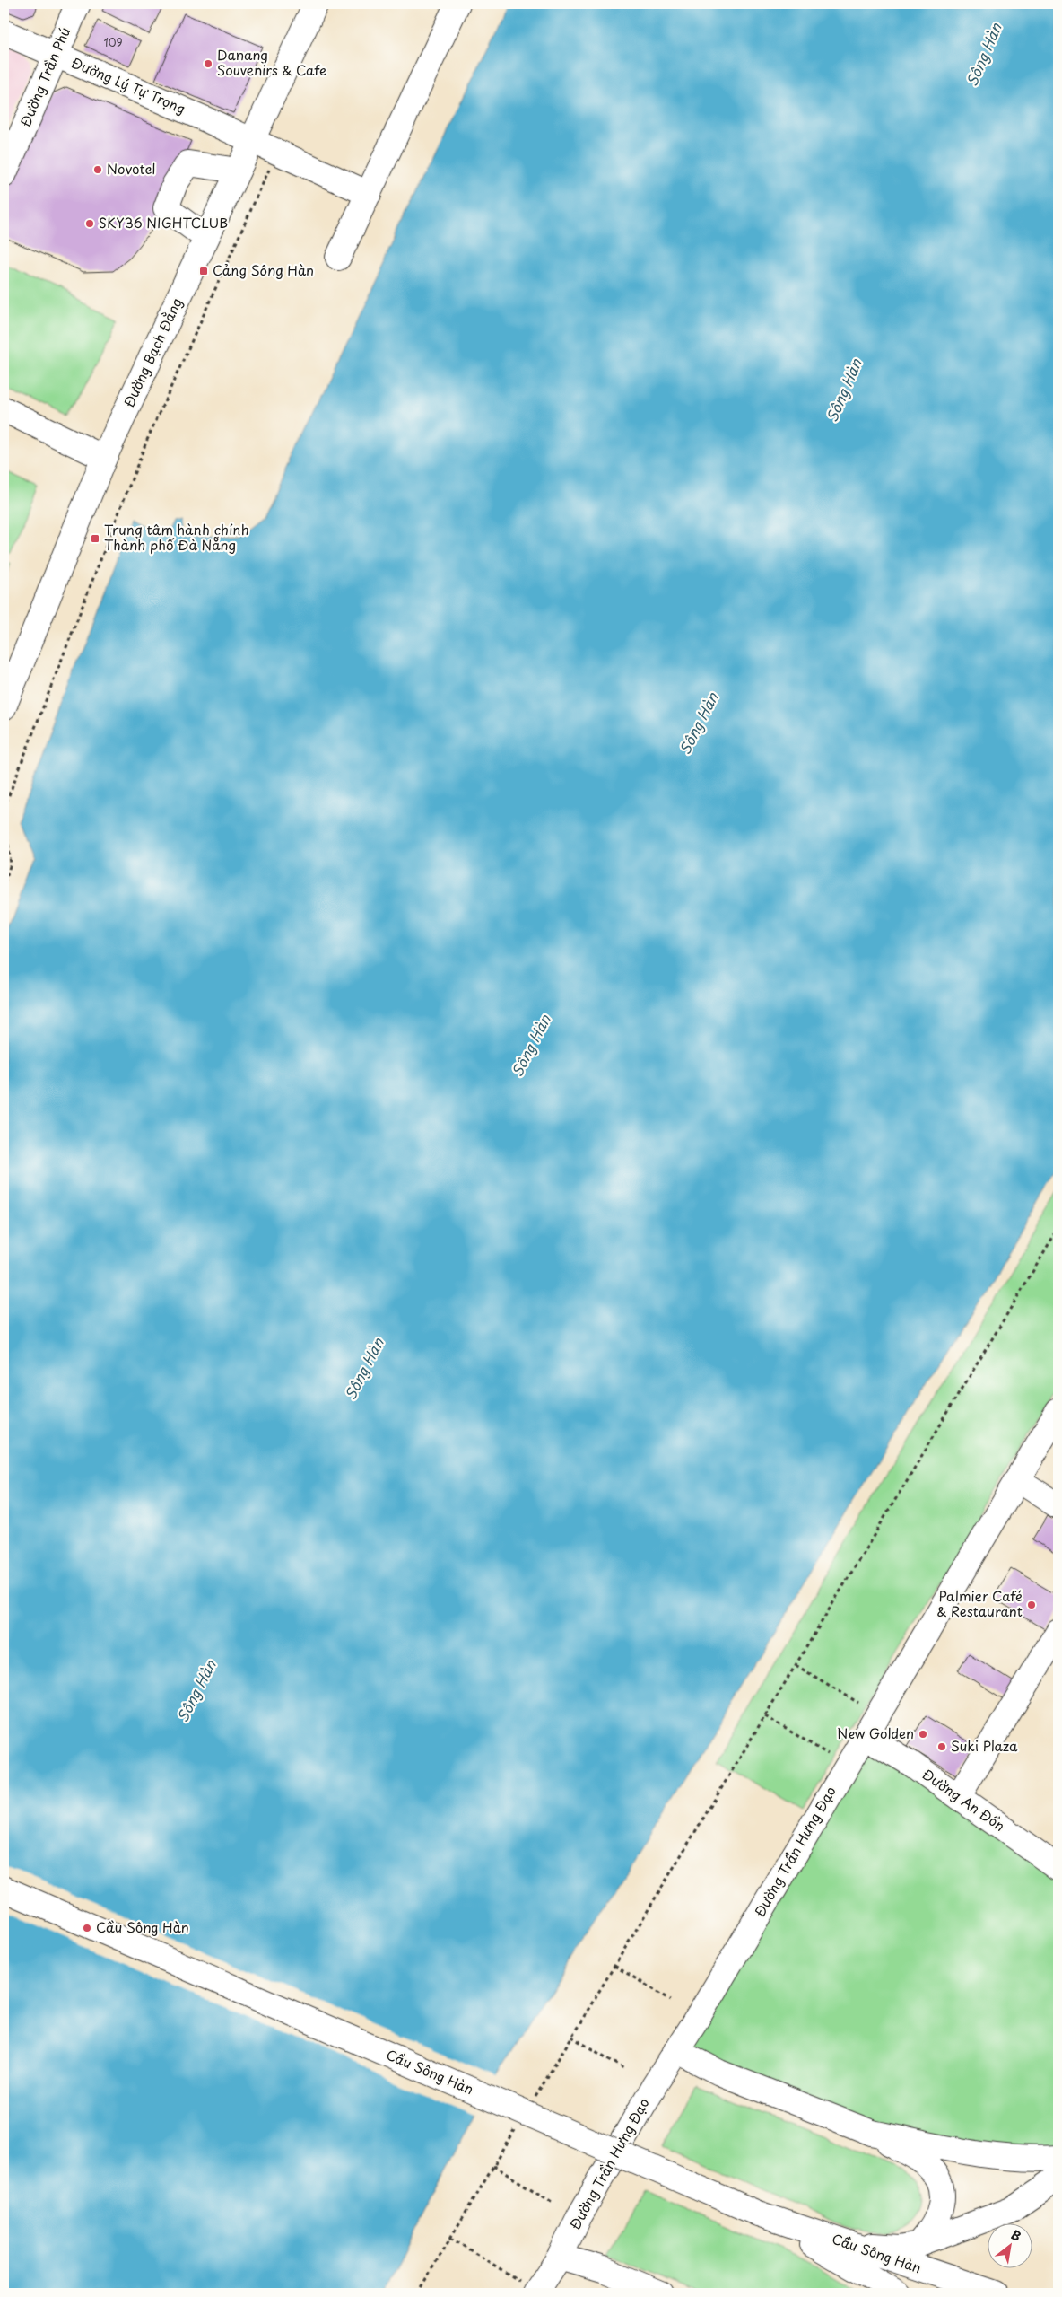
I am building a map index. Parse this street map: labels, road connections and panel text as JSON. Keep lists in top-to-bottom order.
{
  "streets": {
    "main road": [
      "Đường Trần Phú",
      "Đường Lý Tự Trọng",
      "Đường Bạch Đằng",
      "Đường An Đồn",
      "Đường Trần Hưng Đạo",
      "Cầu Sông Hàn"
    ]
  },
  "crossings": [
    ["Đường Trần Phú", "Đường Lý Tự Trọng"],
    ["Đường Lý Tự Trọng", "Đường Bạch Đằng"],
    ["Đường An Đồn", "Đường Trần Hưng Đạo"]
  ],
  "water": ["Sông Hàn"],
  "places": {
    "other": [
      "Danang Souvenirs & Cafe",
      "Novotel",
      "SKY36 NIGHTCLUB",
      "Palmier Café & Restaurant",
      "New Golden",
      "Suki Plaza",
      "Cầu Sông Hàn"
    ],
    "transit": ["Cảng Sông Hàn", "Trung tâm hành chính Thành phố Đà Nẵng"]
  },
  "house_numbers": ["109"],
  "north": "top right"
}
